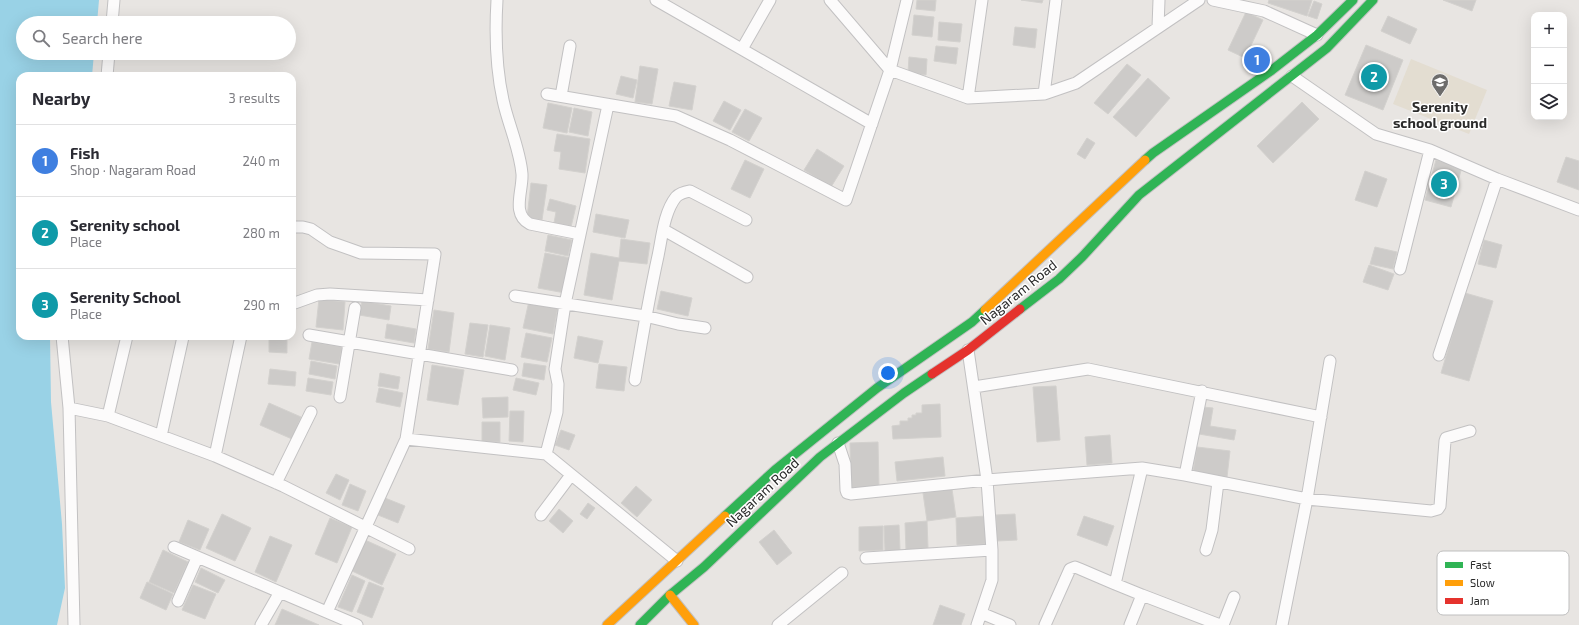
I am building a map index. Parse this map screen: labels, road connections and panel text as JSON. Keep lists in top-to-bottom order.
{
  "streets": {
    "main road": ["Nagaram Road"]
  },
  "places": {
    "school or university": ["Serenity school ground"]
  },
  "legend": ["Fast", "Slow", "Jam"],
  "page": {
    "map_buttons": ["+", "−"],
    "search": "Search here",
    "pins": ["1", "2", "3"],
    "heading": ["Nearby", "3 results"],
    "list": [
      {
        "mark": "1",
        "name": "Fish",
        "note": "Shop · Nagaram Road",
        "value": "240 m"
      },
      {
        "mark": "2",
        "name": "Serenity school",
        "note": "Place",
        "value": "280 m"
      },
      {
        "mark": "3",
        "name": "Serenity School",
        "note": "Place",
        "value": "290 m"
      }
    ]
  }
}
